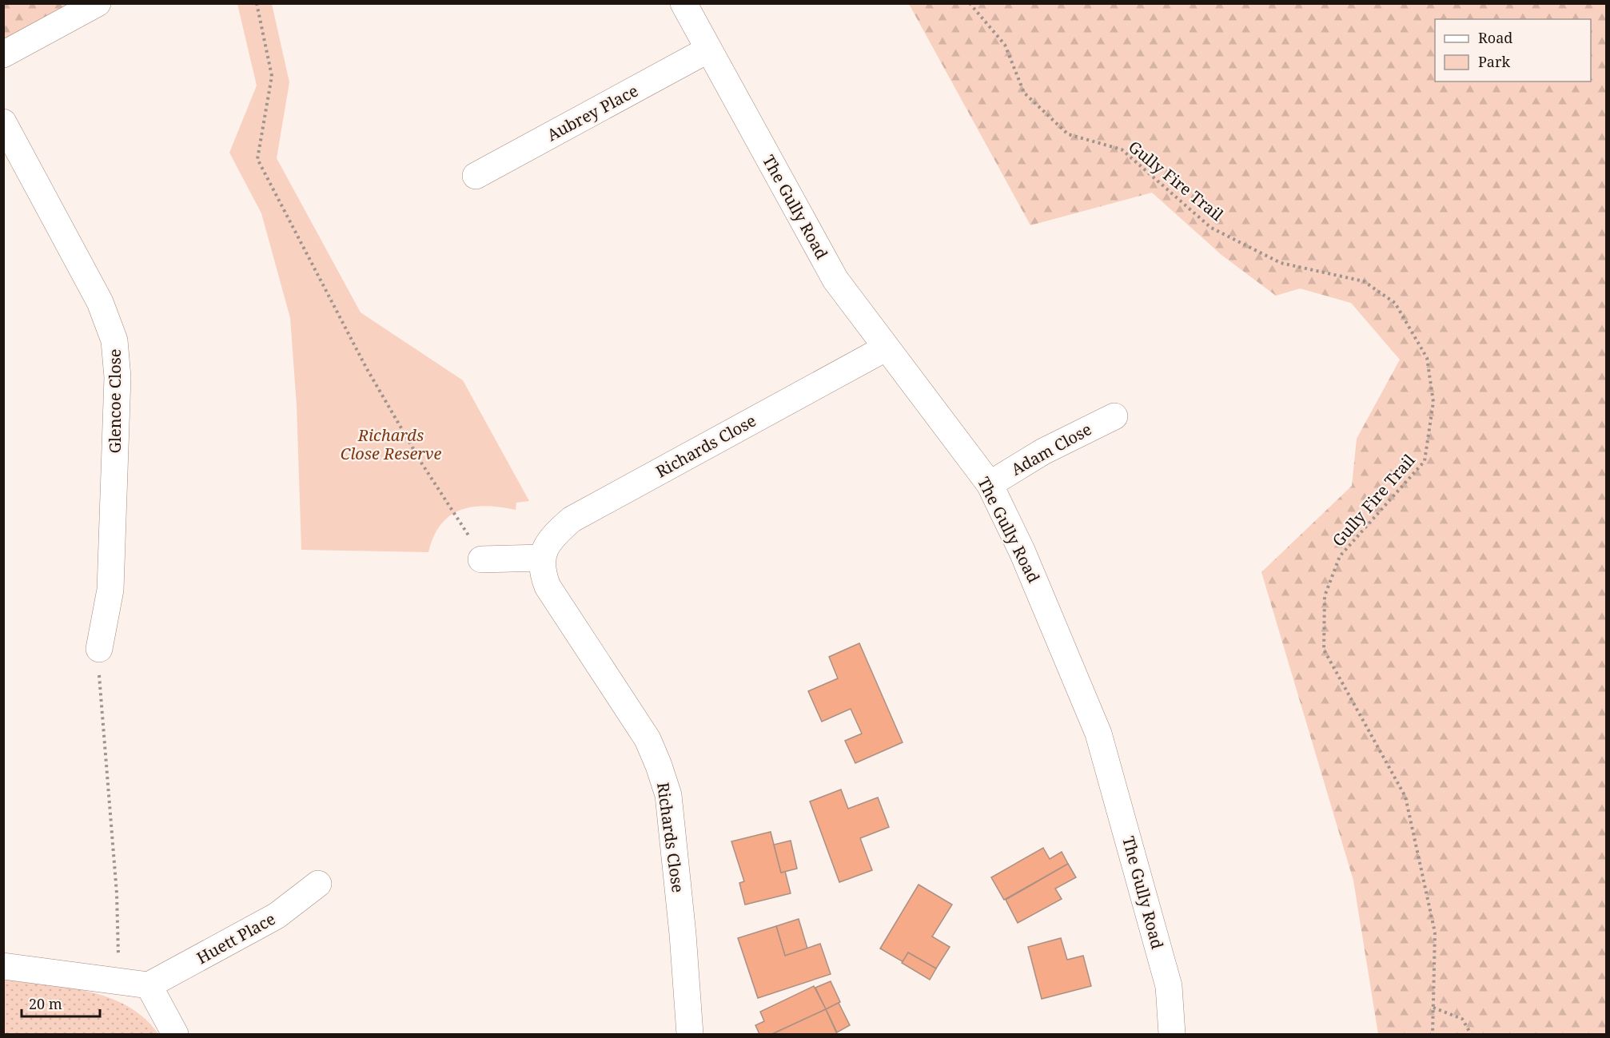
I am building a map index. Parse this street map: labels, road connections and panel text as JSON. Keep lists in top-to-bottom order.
{
  "streets": {
    "street": [
      "Aubrey Place",
      "The Gully Road",
      "Glencoe Close",
      "Richards Close",
      "Adam Close",
      "Huett Place"
    ],
    "path": ["Gully Fire Trail"]
  },
  "crossings": [
    ["Aubrey Place", "The Gully Road"],
    ["The Gully Road", "Richards Close"],
    ["The Gully Road", "Adam Close"]
  ],
  "parks": ["Richards Close Reserve"],
  "legend": ["Road", "Park"],
  "scale_bar": "20 m"
}
